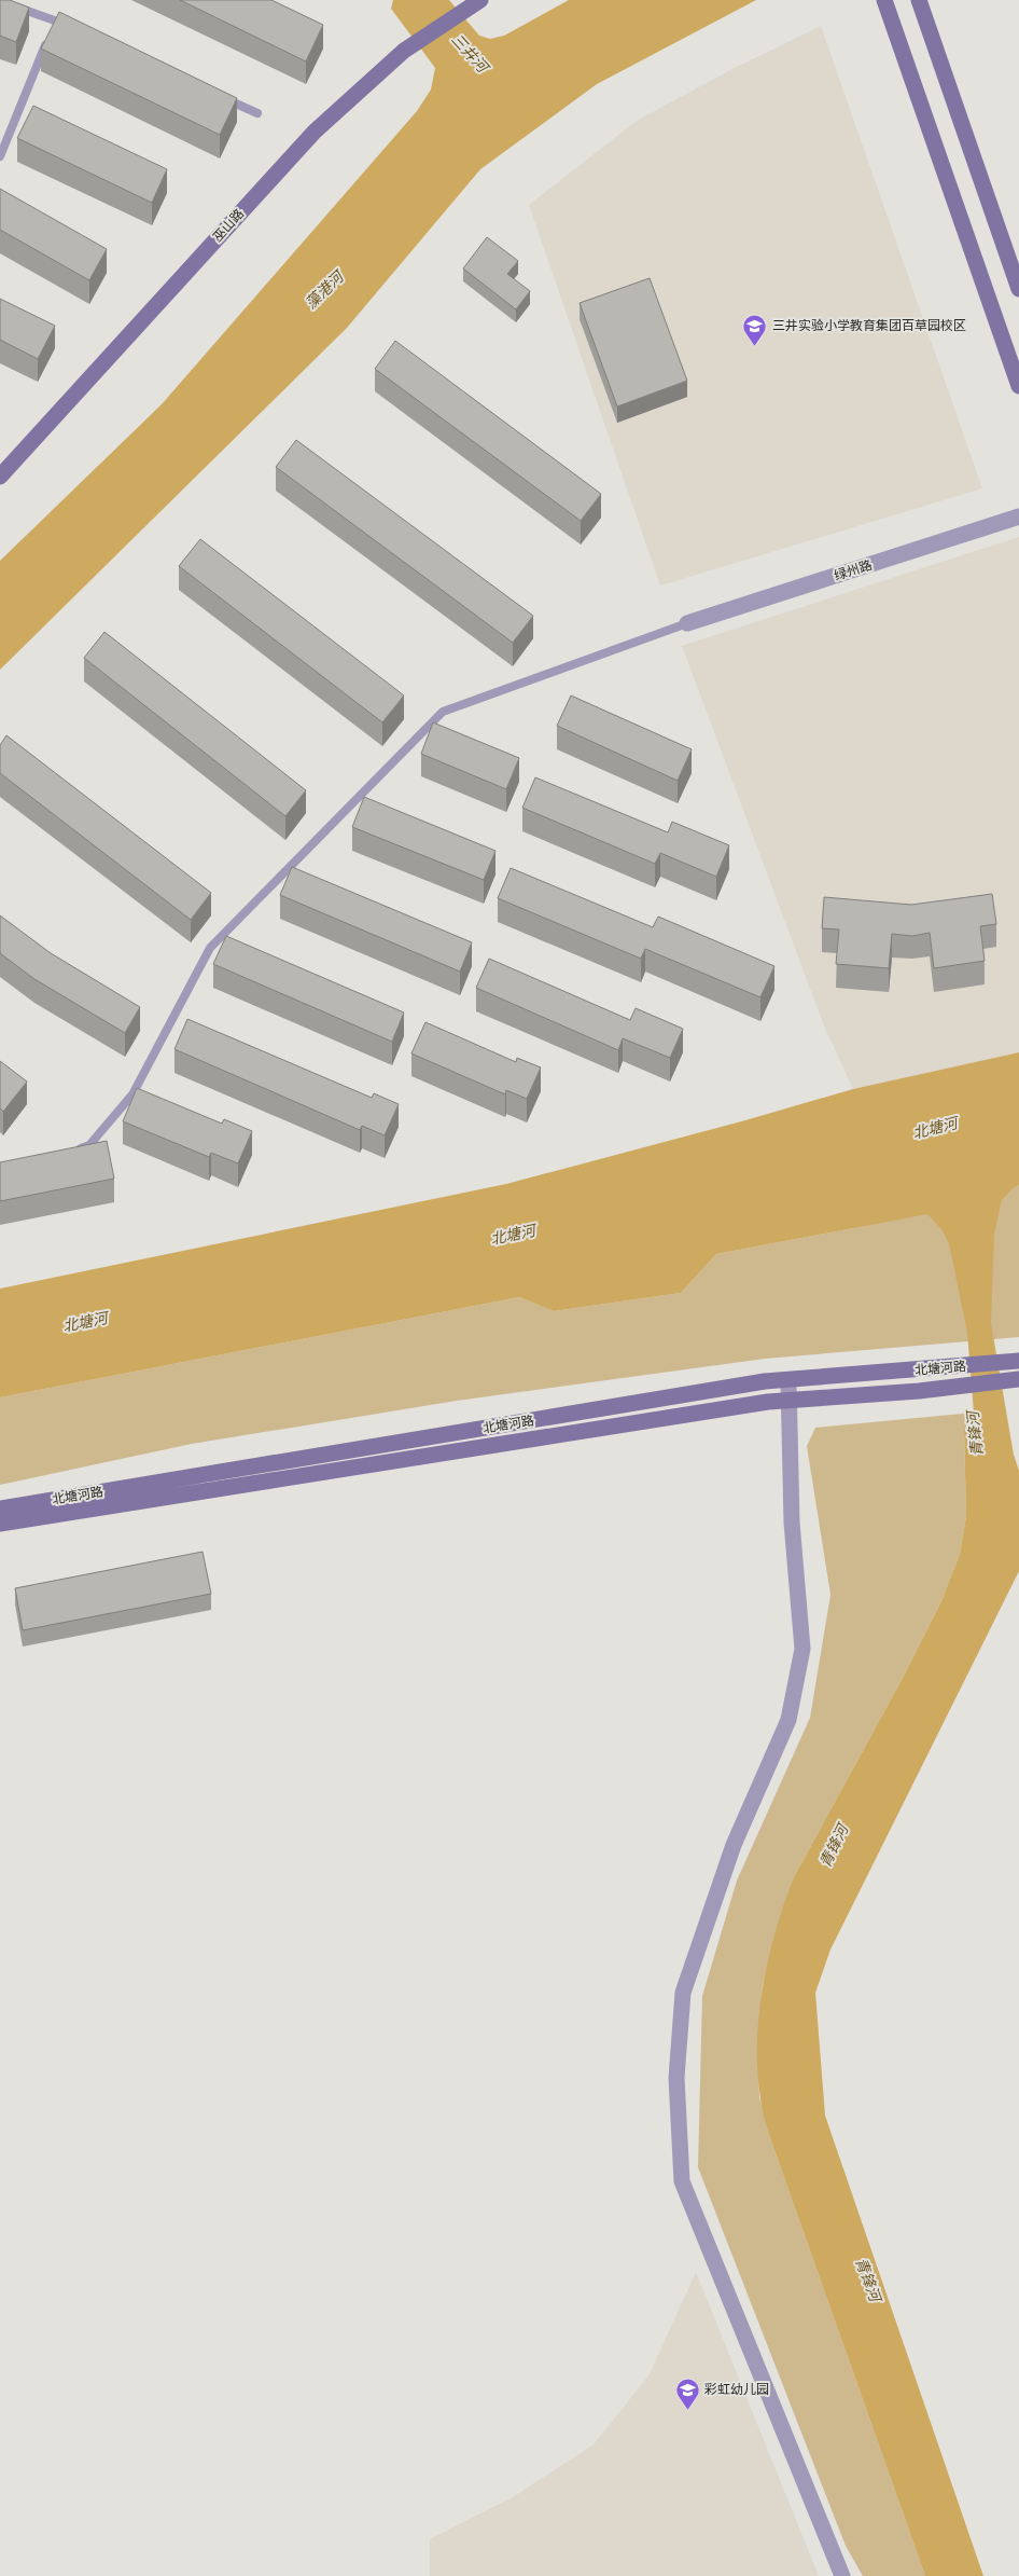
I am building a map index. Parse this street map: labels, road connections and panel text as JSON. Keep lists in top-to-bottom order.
{
  "streets": {
    "main road": ["巫山路", "北塘河路"],
    "street": ["绿州路"]
  },
  "water": [
    "三井河",
    "藻港河",
    "北塘河",
    "青锋河"
  ],
  "places": {
    "school or university": ["三井实验小学教育集团百草园校区", "彩虹幼儿园"]
  }
}
